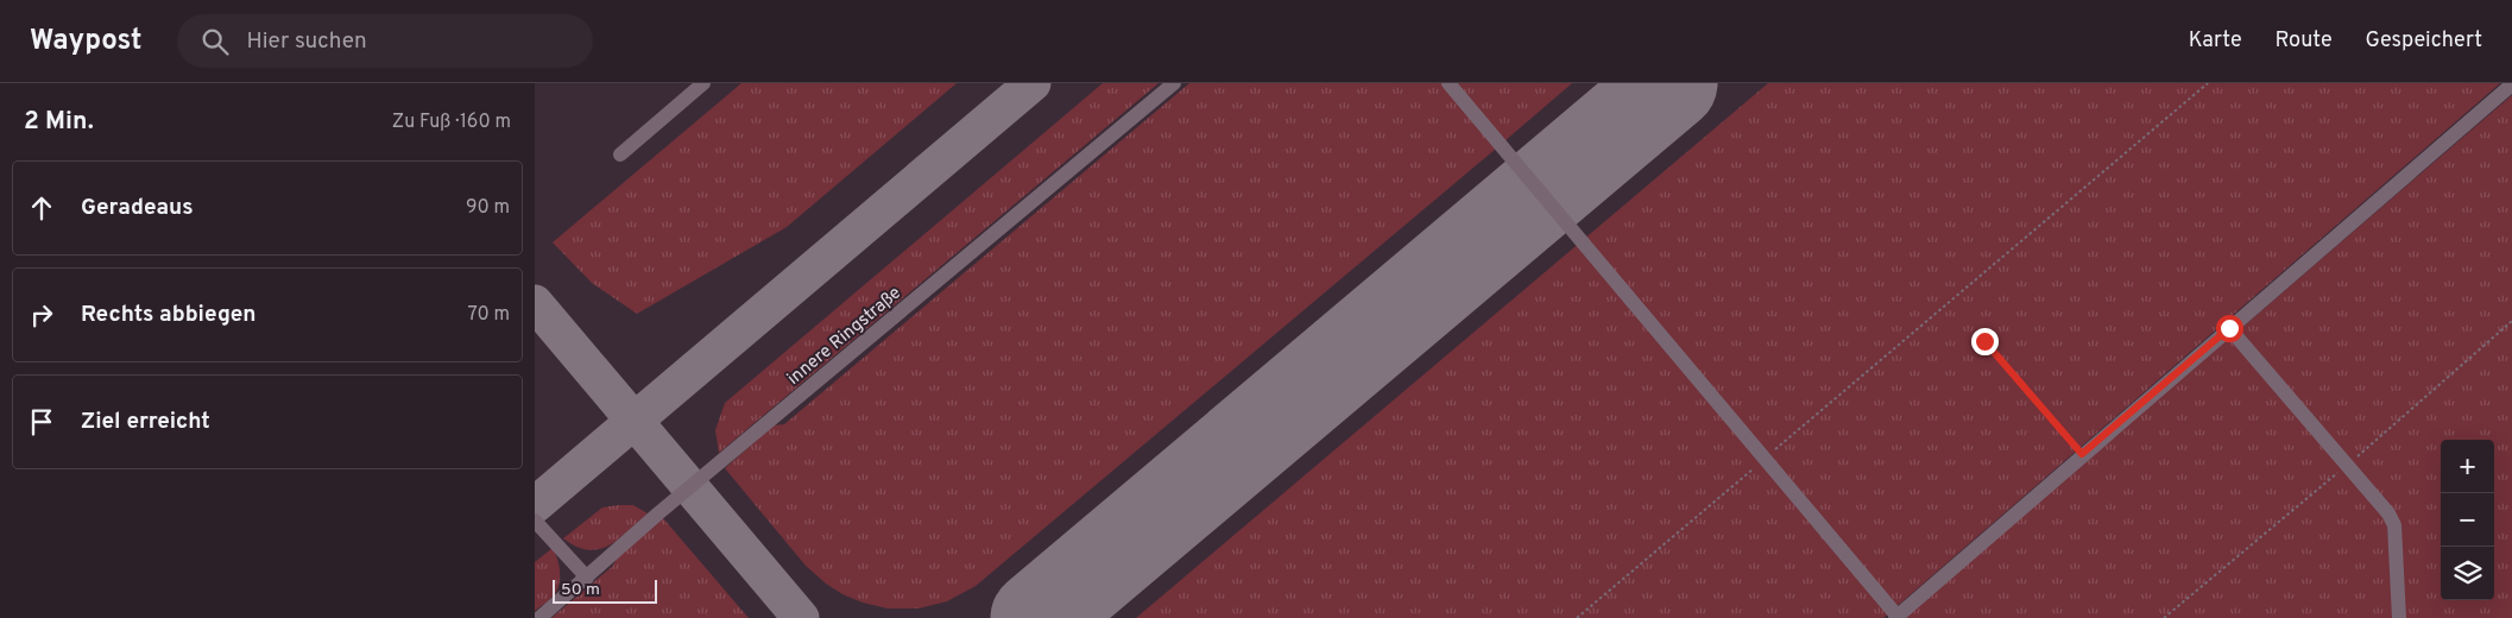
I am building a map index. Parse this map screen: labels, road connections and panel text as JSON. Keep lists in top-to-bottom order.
{
  "streets": {
    "lane": ["innere Ringstraße"]
  },
  "scale_bar": "50 m",
  "page": {
    "header": "Waypost",
    "search": "Hier suchen",
    "nav": ["Karte", "Route", "Gespeichert"],
    "heading": ["2 Min.", "Zu Fuß · 160 m"],
    "list": [
      ["Geradeaus", "90 m"],
      ["Rechts abbiegen", "70 m"],
      "Ziel erreicht"
    ],
    "map_buttons": ["+", "−"],
    "scale": "50 m"
  }
}
